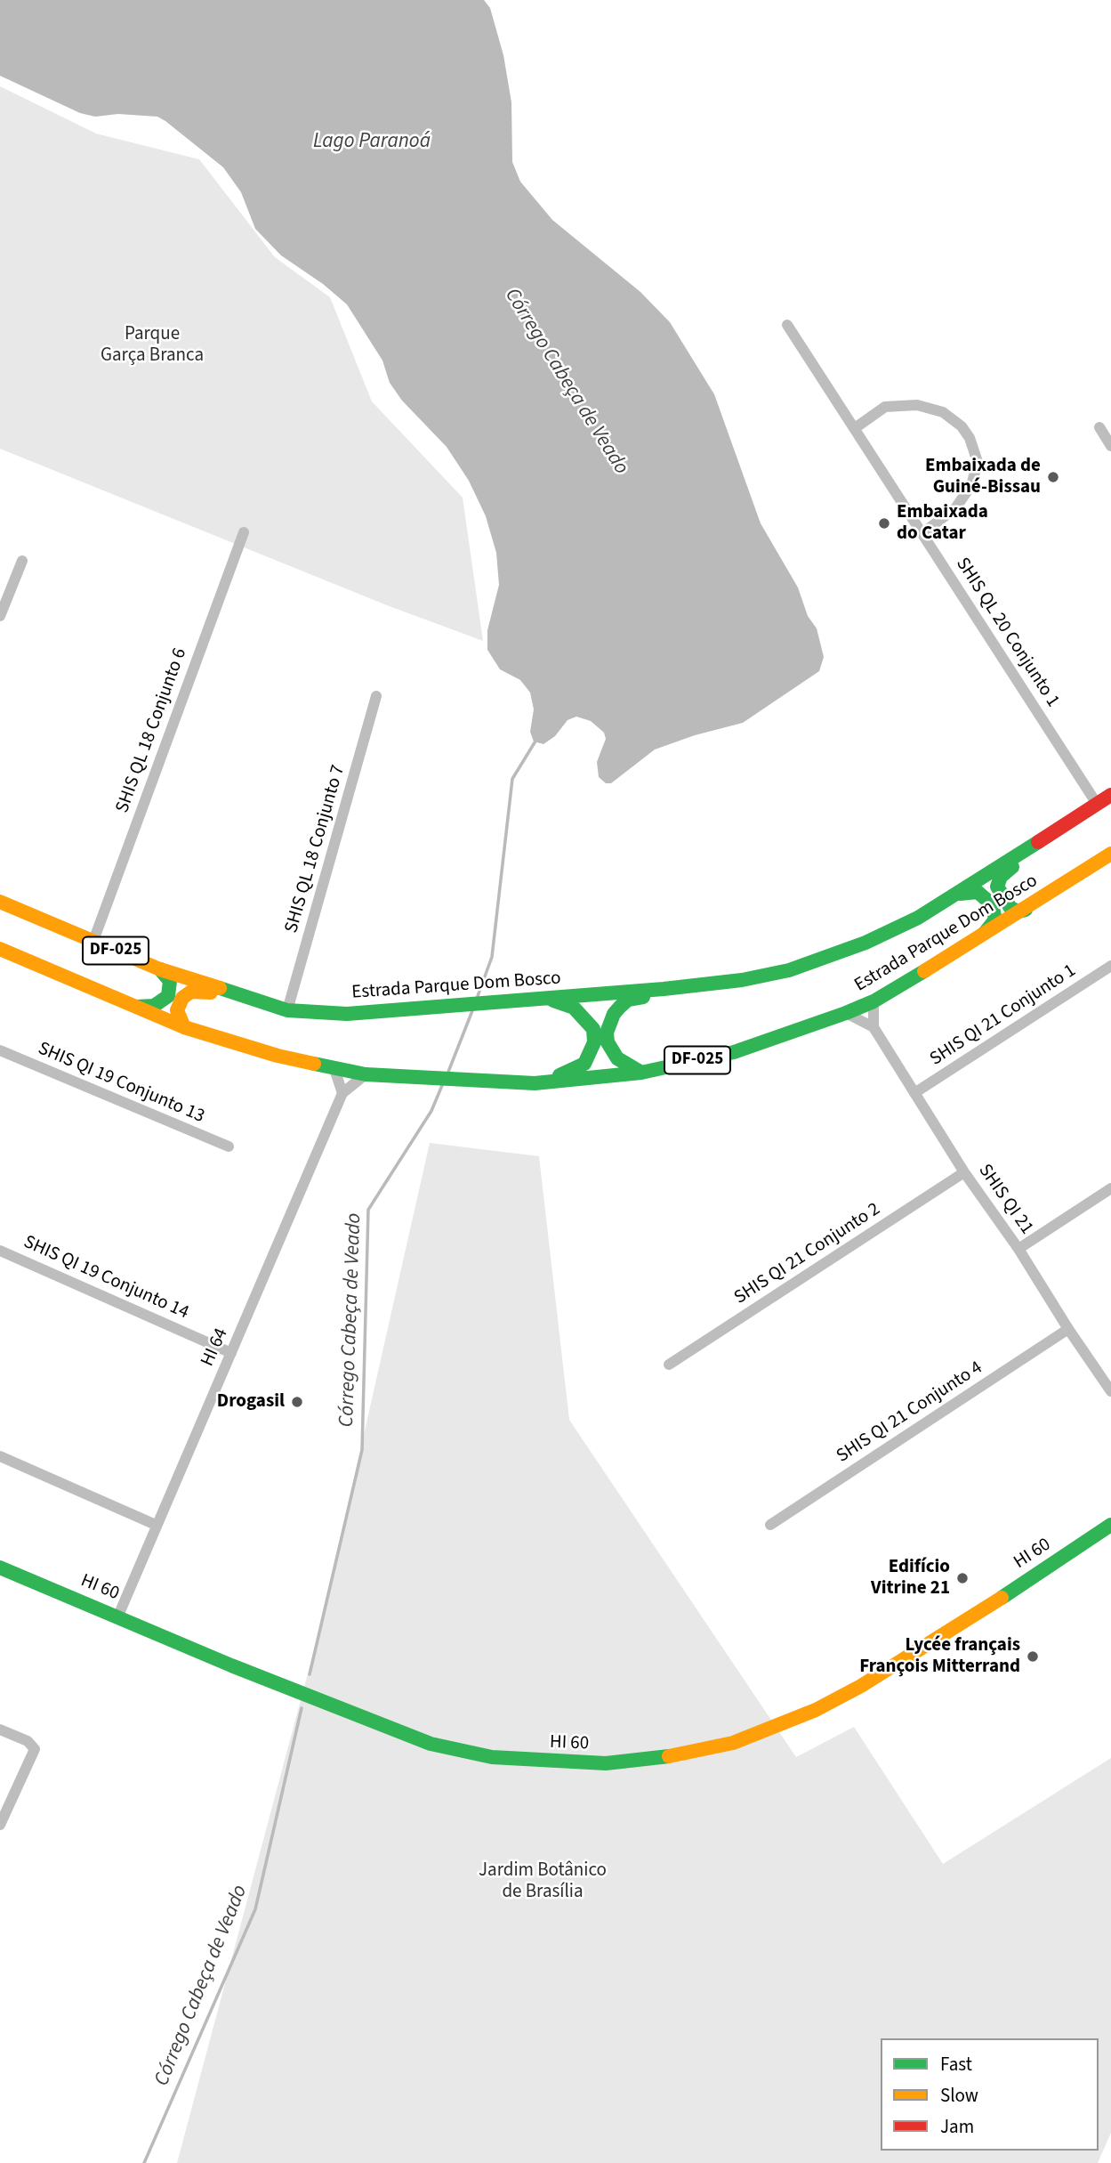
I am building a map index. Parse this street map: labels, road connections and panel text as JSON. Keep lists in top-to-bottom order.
{
  "streets": {
    "main road": ["Estrada Parque Dom Bosco", "DF-025", "HI 60"],
    "street": [
      "SHIS QL 20 Conjunto 1",
      "SHIS QL 18 Conjunto 6",
      "SHIS QL 18 Conjunto 7",
      "SHIS QI 21 Conjunto 1",
      "SHIS QI 19 Conjunto 13",
      "SHIS QI 21",
      "SHIS QI 21 Conjunto 2",
      "SHIS QI 19 Conjunto 14",
      "HI 64",
      "SHIS QI 21 Conjunto 4"
    ]
  },
  "crossings": [
    ["SHIS QL 20 Conjunto 1", "Estrada Parque Dom Bosco"],
    ["SHIS QL 18 Conjunto 6", "Estrada Parque Dom Bosco"],
    ["SHIS QL 18 Conjunto 7", "Estrada Parque Dom Bosco"],
    ["Estrada Parque Dom Bosco", "HI 64"],
    ["SHIS QI 21 Conjunto 1", "SHIS QI 21"],
    ["SHIS QI 21", "SHIS QI 21 Conjunto 2"],
    ["SHIS QI 21", "SHIS QI 21 Conjunto 4"],
    ["SHIS QI 19 Conjunto 14", "HI 64"],
    ["HI 64", "HI 60"]
  ],
  "water": ["Lago Paranoá", "Córrego Cabeça de Veado"],
  "parks": ["Parque Garça Branca", "Jardim Botânico de Brasília"],
  "places": [
    "Embaixada de Guiné-Bissau",
    "Embaixada do Catar",
    "Drogasil",
    "Edifício Vitrine 21",
    "Lycée français François Mitterrand"
  ],
  "legend": ["Fast", "Slow", "Jam"]
}
